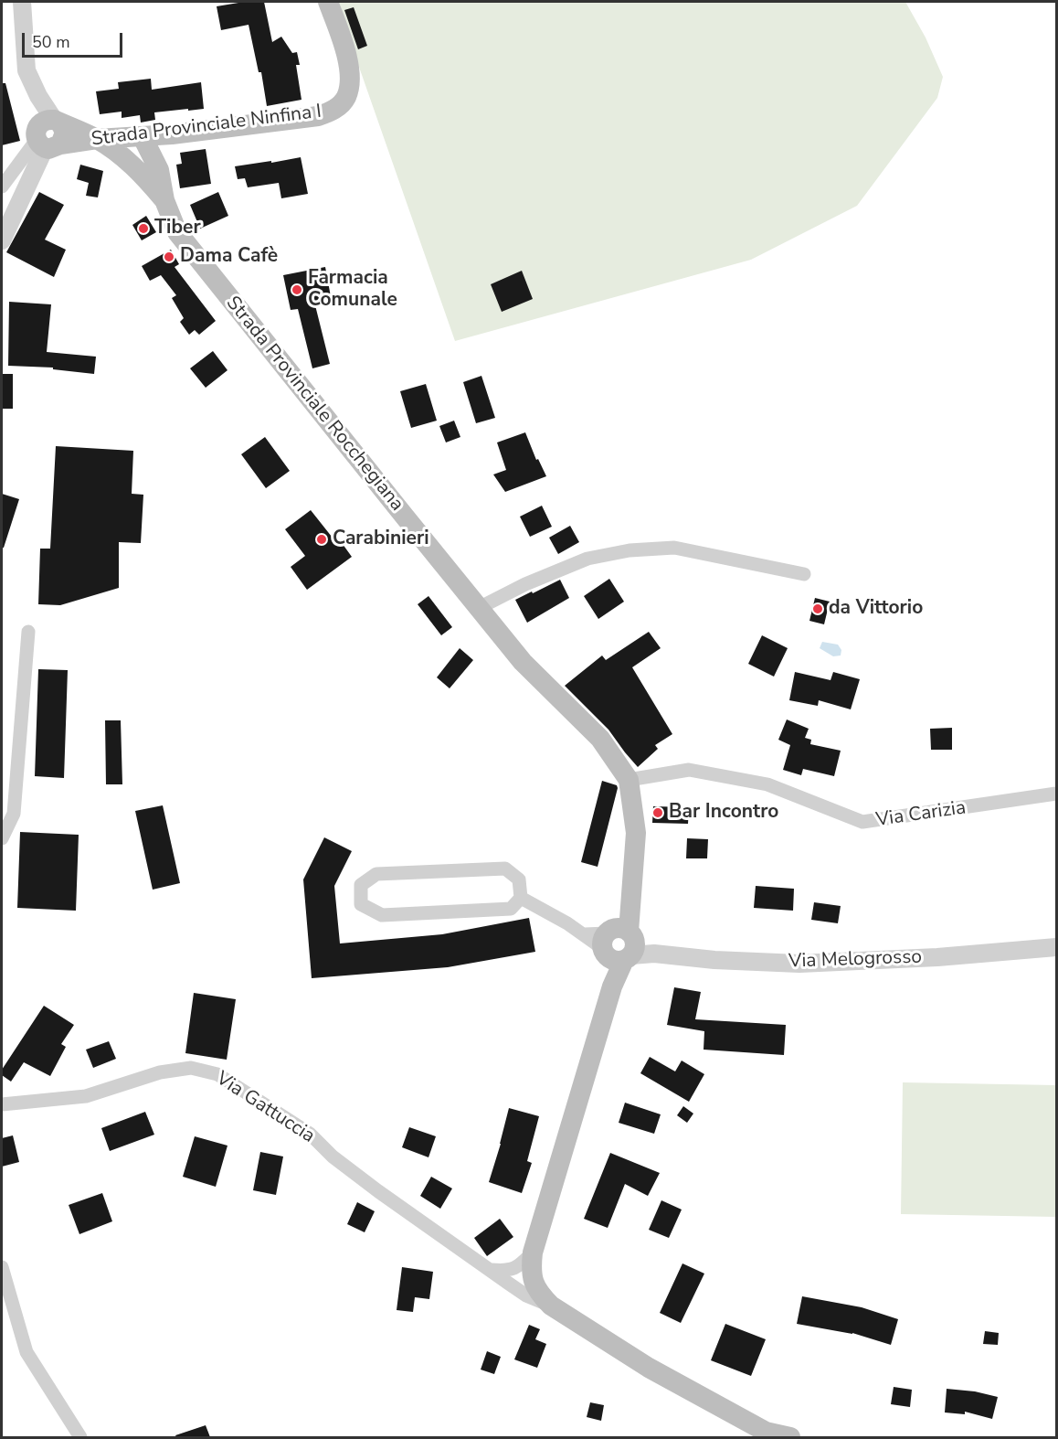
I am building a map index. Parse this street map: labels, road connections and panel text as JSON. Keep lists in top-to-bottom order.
{
  "streets": {
    "main road": ["Strada Provinciale Ninfina I", "Strada Provinciale Rocchegiana"],
    "street": ["Via Carizia", "Via Melogrosso", "Via Gattuccia"]
  },
  "crossings": [
    ["Strada Provinciale Ninfina I", "Strada Provinciale Rocchegiana"],
    ["Strada Provinciale Rocchegiana", "Via Carizia"],
    ["Strada Provinciale Rocchegiana", "Via Melogrosso"]
  ],
  "places": [
    "Tiber",
    "Dama Cafè",
    "Farmacia Comunale",
    "Carabinieri",
    "da Vittorio",
    "Bar Incontro"
  ],
  "scale_bar": "50 m"
}
